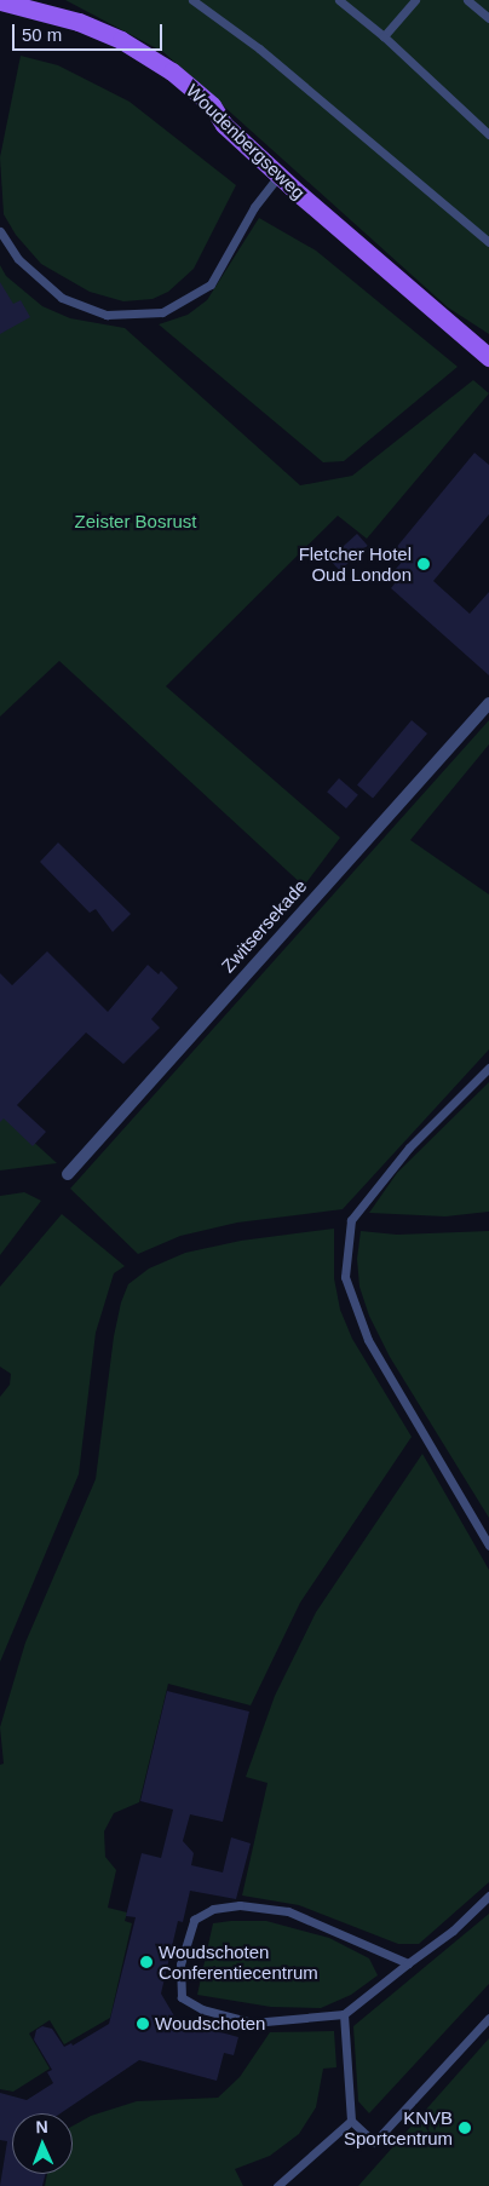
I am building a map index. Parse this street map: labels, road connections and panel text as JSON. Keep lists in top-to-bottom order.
{
  "streets": {
    "main road": ["Woudenbergseweg"],
    "street": ["Zwitsersekade"]
  },
  "parks": ["Zeister Bosrust"],
  "places": [
    "Fletcher Hotel Oud London",
    "Woudschoten Conferentiecentrum",
    "Woudschoten",
    "KNVB Sportcentrum"
  ],
  "scale_bar": "50 m",
  "north": "top"
}
